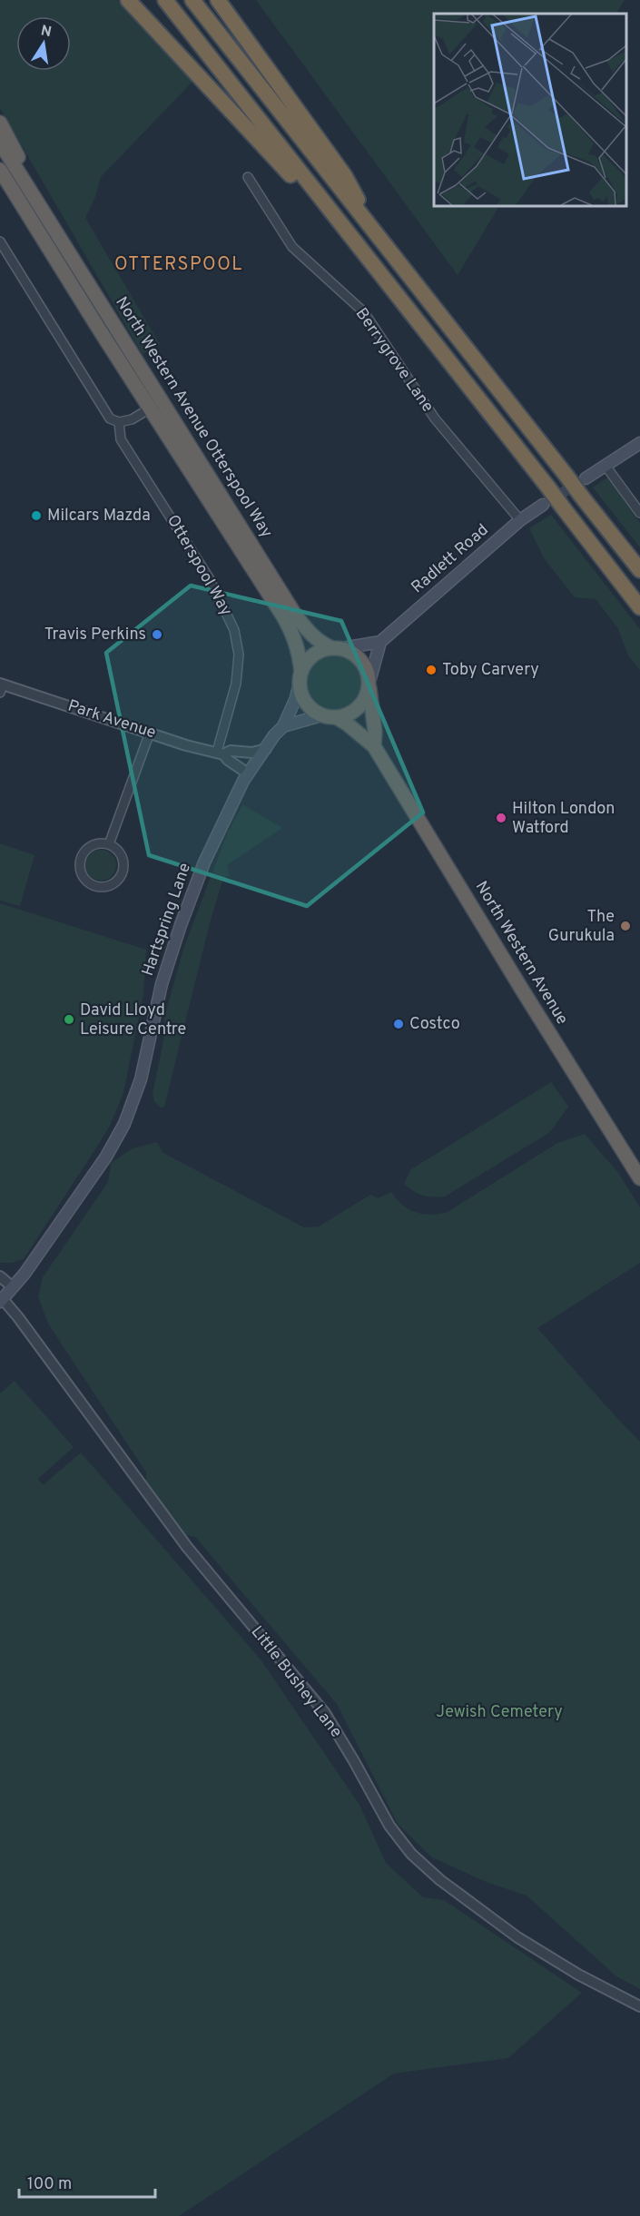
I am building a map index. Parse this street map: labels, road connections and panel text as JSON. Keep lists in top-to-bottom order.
{
  "streets": {
    "highway": ["North Western Avenue Otterspool Way", "North Western Avenue"],
    "main road": ["Radlett Road", "Hartspring Lane"],
    "street": [
      "Berrygrove Lane",
      "Otterspool Way",
      "Park Avenue",
      "Little Bushey Lane"
    ]
  },
  "crossings": [
    ["Berrygrove Lane", "Radlett Road"],
    ["North Western Avenue Otterspool Way", "Hartspring Lane"],
    ["North Western Avenue Otterspool Way", "North Western Avenue"],
    ["Otterspool Way", "Park Avenue"],
    ["Park Avenue", "Hartspring Lane"],
    ["Hartspring Lane", "North Western Avenue"],
    ["Hartspring Lane", "Little Bushey Lane"]
  ],
  "districts": ["OTTERSPOOL"],
  "parks": ["Jewish Cemetery"],
  "places": [
    "Milcars Mazda",
    "Travis Perkins",
    "Toby Carvery",
    "Hilton London Watford",
    "The Gurukula",
    "David Lloyd Leisure Centre",
    "Costco"
  ],
  "scale_bar": "100 m",
  "north": "top"
}
